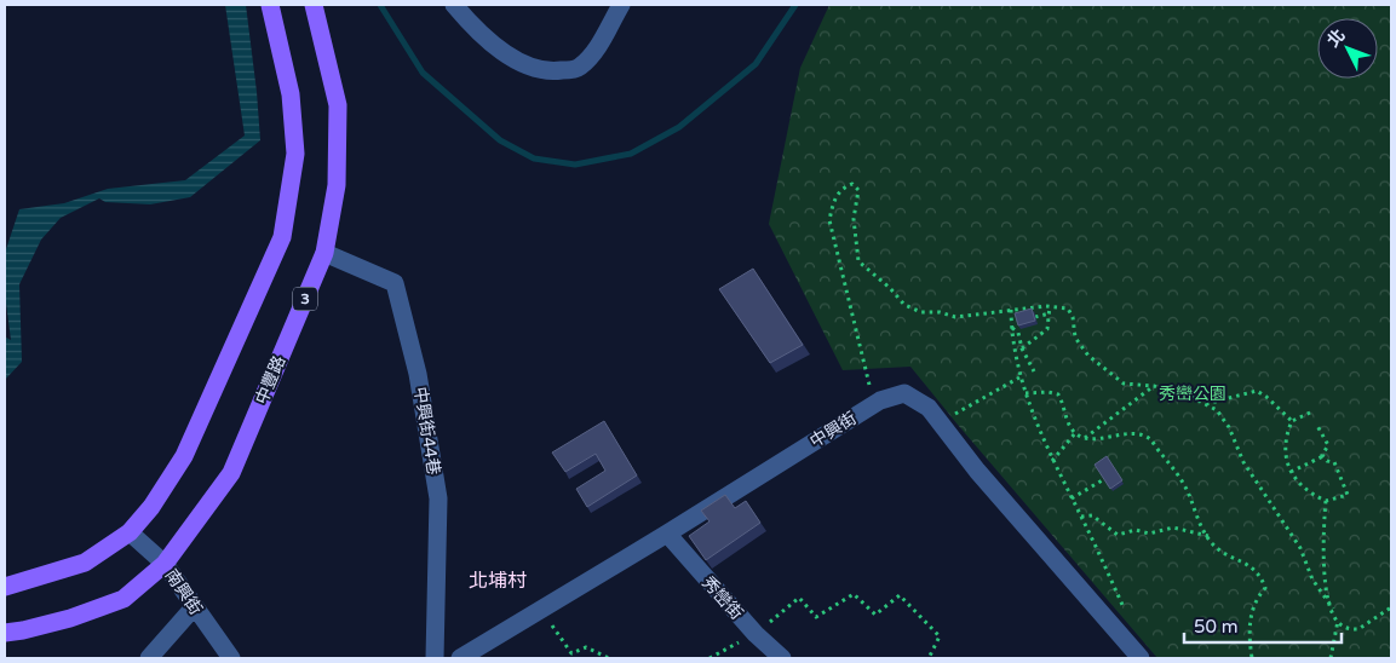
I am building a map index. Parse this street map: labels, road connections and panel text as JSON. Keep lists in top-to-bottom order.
{
  "streets": {
    "main road": ["3", "中豐路"],
    "street": [
      "中興街",
      "中興街44巷",
      "南興街",
      "秀巒街"
    ]
  },
  "crossings": [
    ["中豐路", "中興街44巷"],
    ["中豐路", "南興街"],
    ["中興街", "秀巒街"]
  ],
  "districts": ["北埔村"],
  "parks": ["秀巒公園"],
  "scale_bar": "50 m",
  "north": "top left"
}
